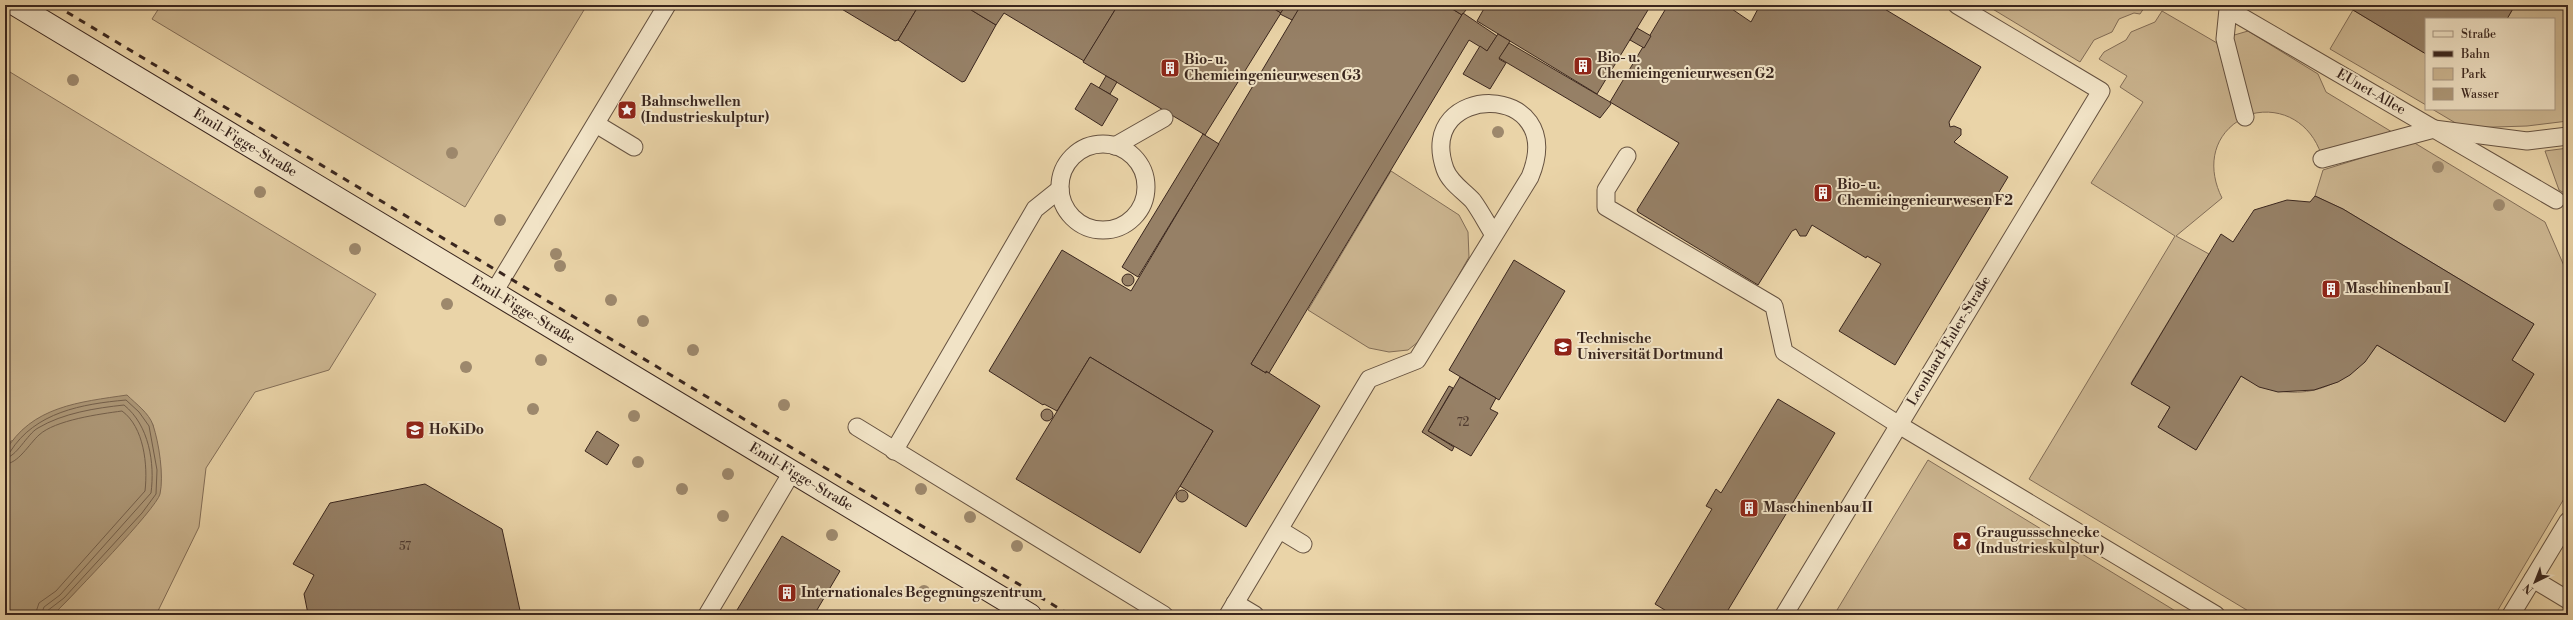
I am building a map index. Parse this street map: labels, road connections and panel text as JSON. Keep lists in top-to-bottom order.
{
  "streets": {
    "street": ["Emil-Figge-Straße"],
    "lane": ["EUnet-Allee", "Leonhard-Euler-Straße"]
  },
  "places": {
    "building": [
      "Bio- u. Chemieingenieurwesen G2",
      "Bio- u. Chemieingenieurwesen G3",
      "Bio- u. Chemieingenieurwesen F2",
      "Maschinenbau I",
      "Maschinenbau II",
      "Internationales Begegnungszentrum"
    ],
    "place": ["Bahnschwellen (Industrieskulptur)", "Graugussschnecke (Industrieskulptur)"],
    "school or university": ["Technische Universität Dortmund", "HoKiDo"]
  },
  "house_numbers": ["72", "57"],
  "legend": [
    "Straße",
    "Bahn",
    "Park",
    "Wasser"
  ],
  "north": "bottom left"
}
